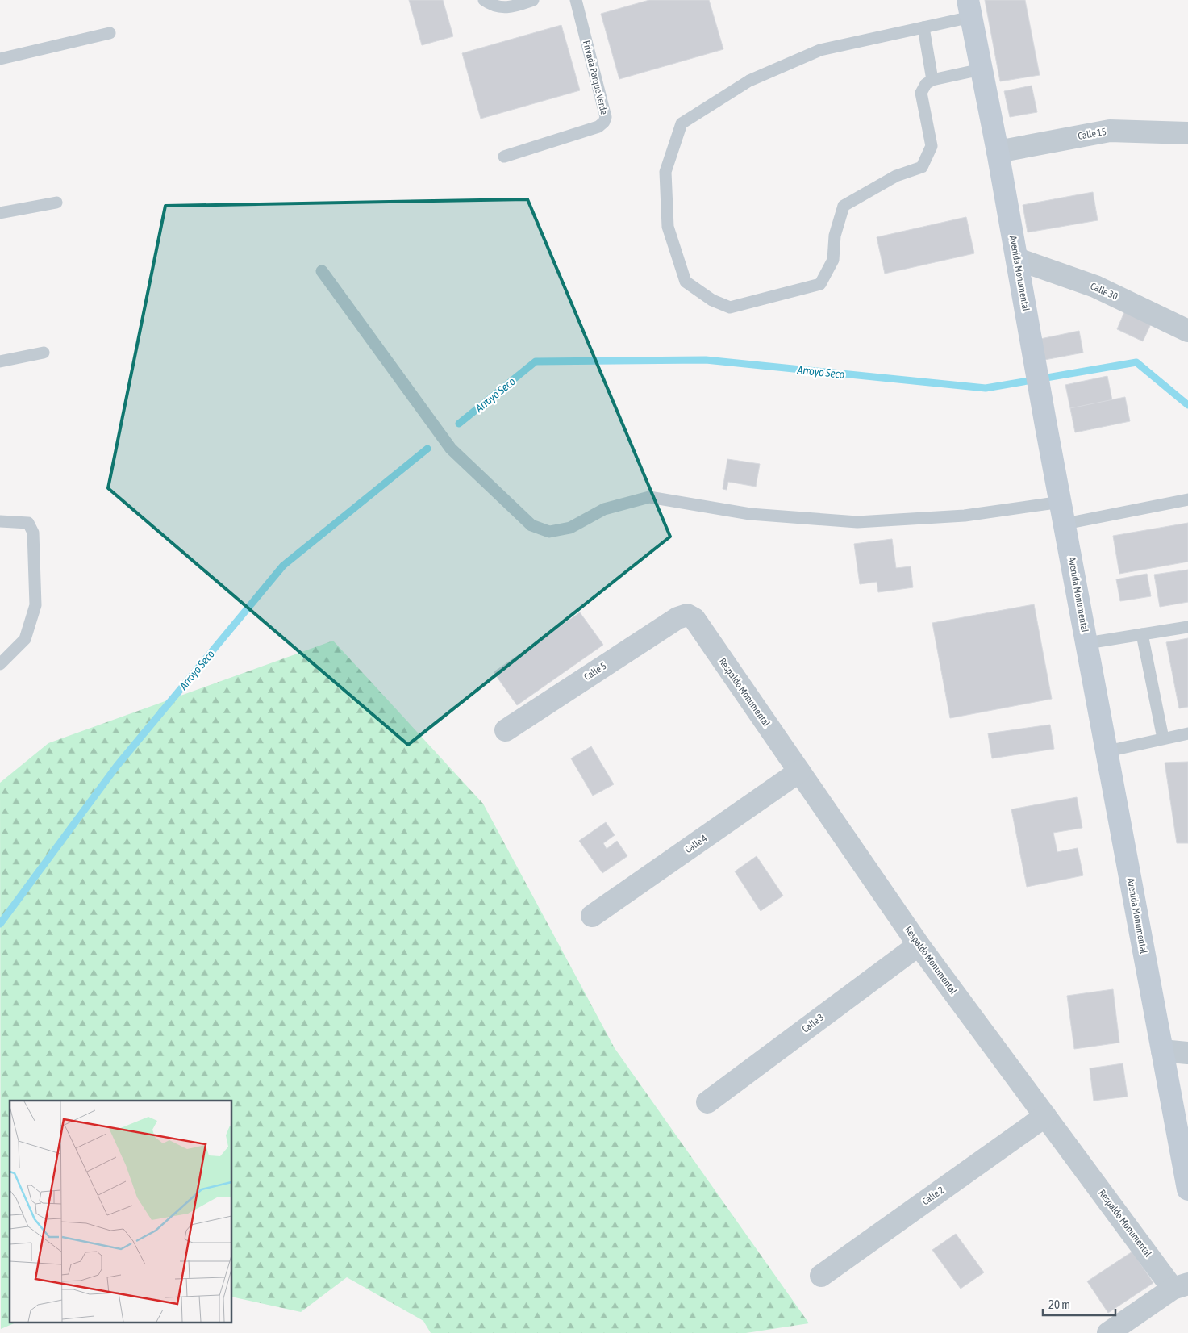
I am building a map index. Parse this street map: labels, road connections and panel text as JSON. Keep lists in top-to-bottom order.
{
  "streets": {
    "main road": ["Avenida Monumental"],
    "street": [
      "Calle 15",
      "Calle 30",
      "Calle 5",
      "Respaldo Monumental",
      "Calle 4",
      "Calle 3",
      "Calle 2"
    ],
    "lane": ["Privada Parque Verde"]
  },
  "crossings": [
    ["Calle 15", "Avenida Monumental"],
    ["Avenida Monumental", "Calle 30"],
    ["Calle 5", "Respaldo Monumental"],
    ["Respaldo Monumental", "Calle 4"],
    ["Respaldo Monumental", "Calle 3"],
    ["Respaldo Monumental", "Calle 2"]
  ],
  "water": ["Arroyo Seco"],
  "scale_bar": "20 m"
}
